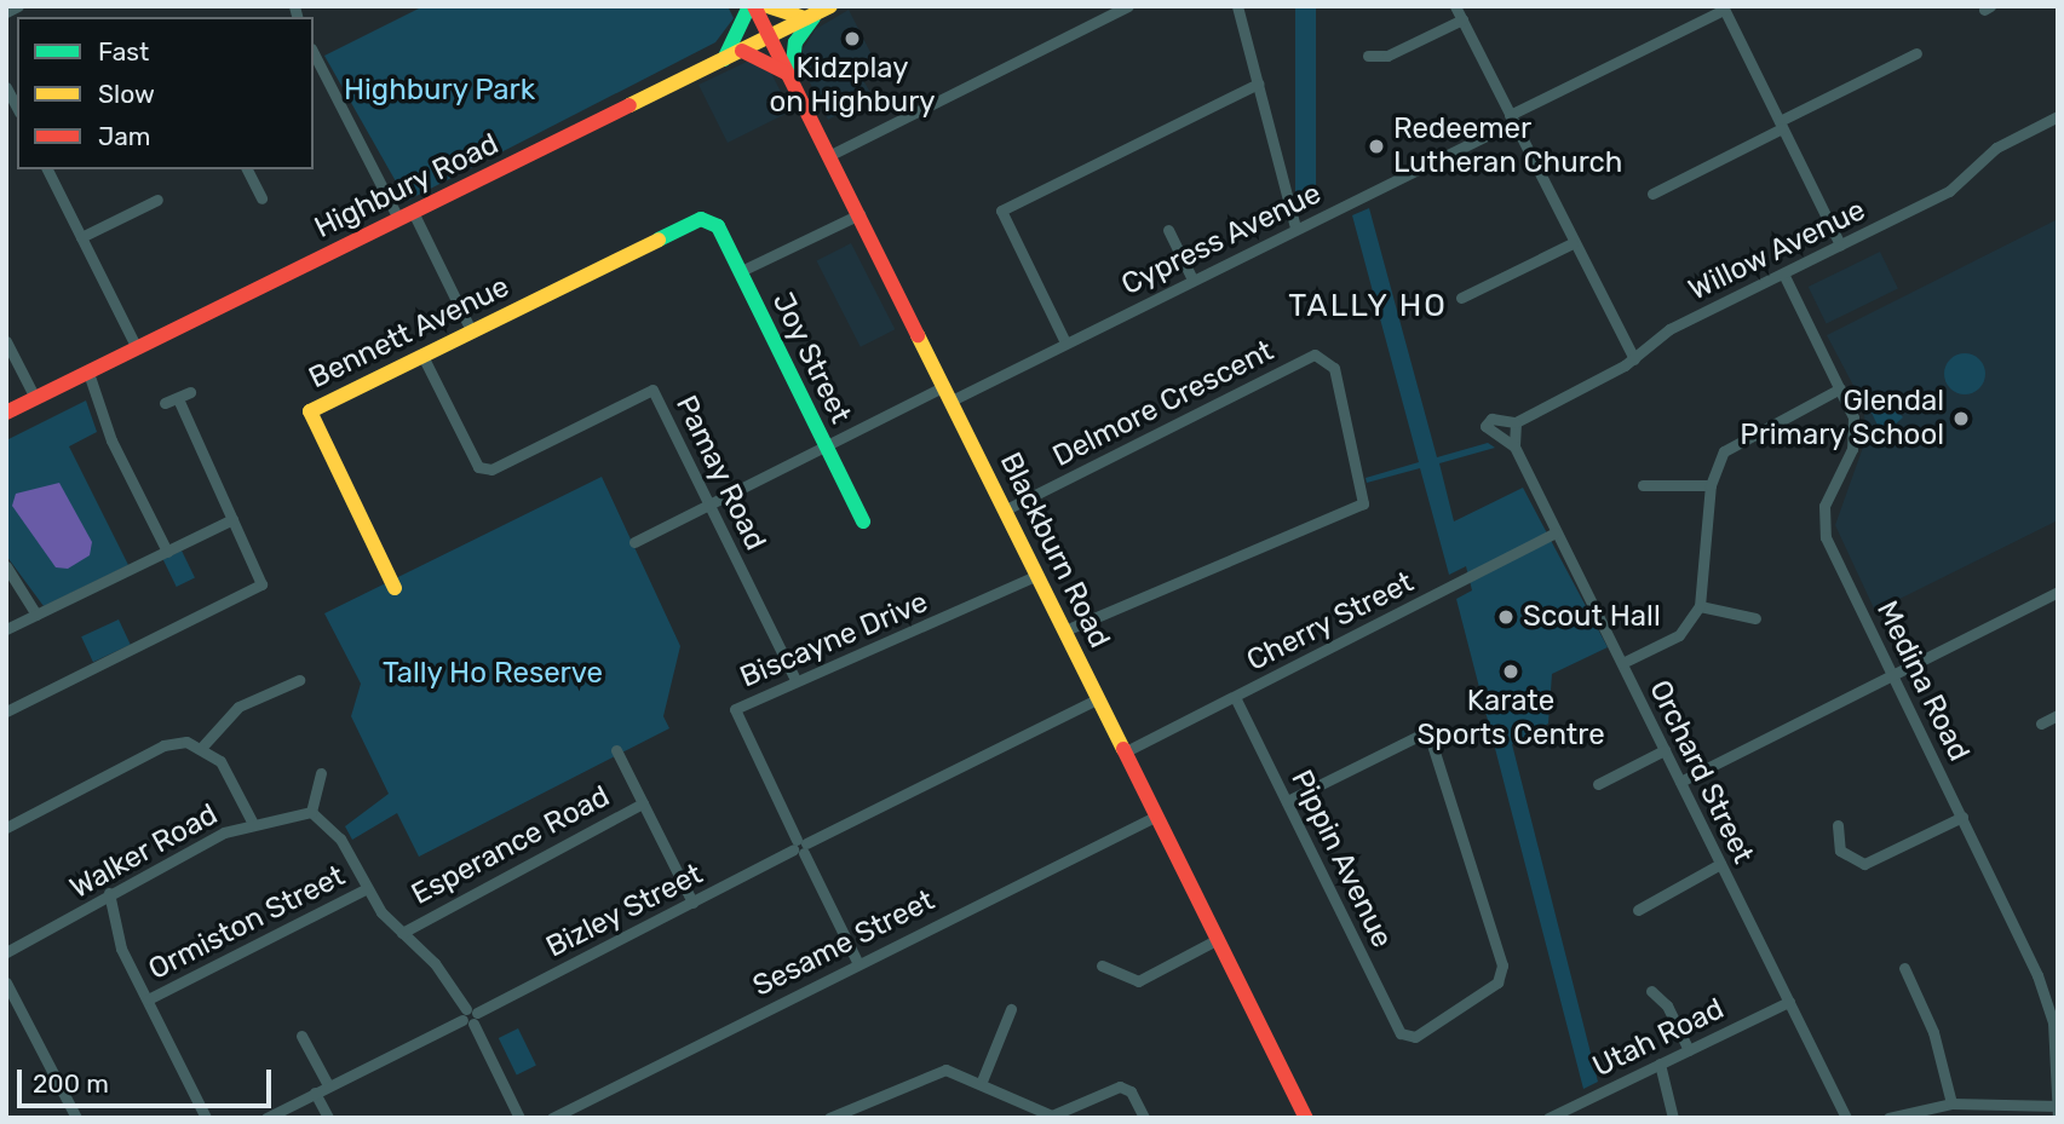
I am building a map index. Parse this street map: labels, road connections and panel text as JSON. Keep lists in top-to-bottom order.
{
  "streets": {
    "main road": [
      "Highbury Road",
      "Bennett Avenue",
      "Joy Street",
      "Blackburn Road"
    ],
    "street": [
      "Cypress Avenue",
      "Willow Avenue",
      "Delmore Crescent",
      "Pamay Road",
      "Cherry Street",
      "Biscayne Drive",
      "Medina Road",
      "Orchard Street",
      "Esperance Road",
      "Walker Road",
      "Pippin Avenue",
      "Bizley Street",
      "Ormiston Street",
      "Sesame Street",
      "Utah Road"
    ]
  },
  "crossings": [
    ["Highbury Road", "Blackburn Road"],
    ["Cypress Avenue", "Blackburn Road"],
    ["Willow Avenue", "Medina Road"],
    ["Willow Avenue", "Orchard Street"],
    ["Bennett Avenue", "Joy Street"],
    ["Bennett Avenue", "Pamay Road"],
    ["Delmore Crescent", "Blackburn Road"],
    ["Pamay Road", "Biscayne Drive"],
    ["Blackburn Road", "Cherry Street"],
    ["Blackburn Road", "Biscayne Drive"],
    ["Blackburn Road", "Bizley Street"],
    ["Blackburn Road", "Sesame Street"],
    ["Cherry Street", "Orchard Street"],
    ["Cherry Street", "Pippin Avenue"],
    ["Biscayne Drive", "Bizley Street"],
    ["Orchard Street", "Utah Road"]
  ],
  "districts": ["TALLY HO"],
  "parks": ["Highbury Park", "Tally Ho Reserve"],
  "places": [
    "Kidzplay on Highbury",
    "Redeemer Lutheran Church",
    "Glendal Primary School",
    "Scout Hall",
    "Karate Sports Centre"
  ],
  "legend": ["Fast", "Slow", "Jam"],
  "scale_bar": "200 m"
}
